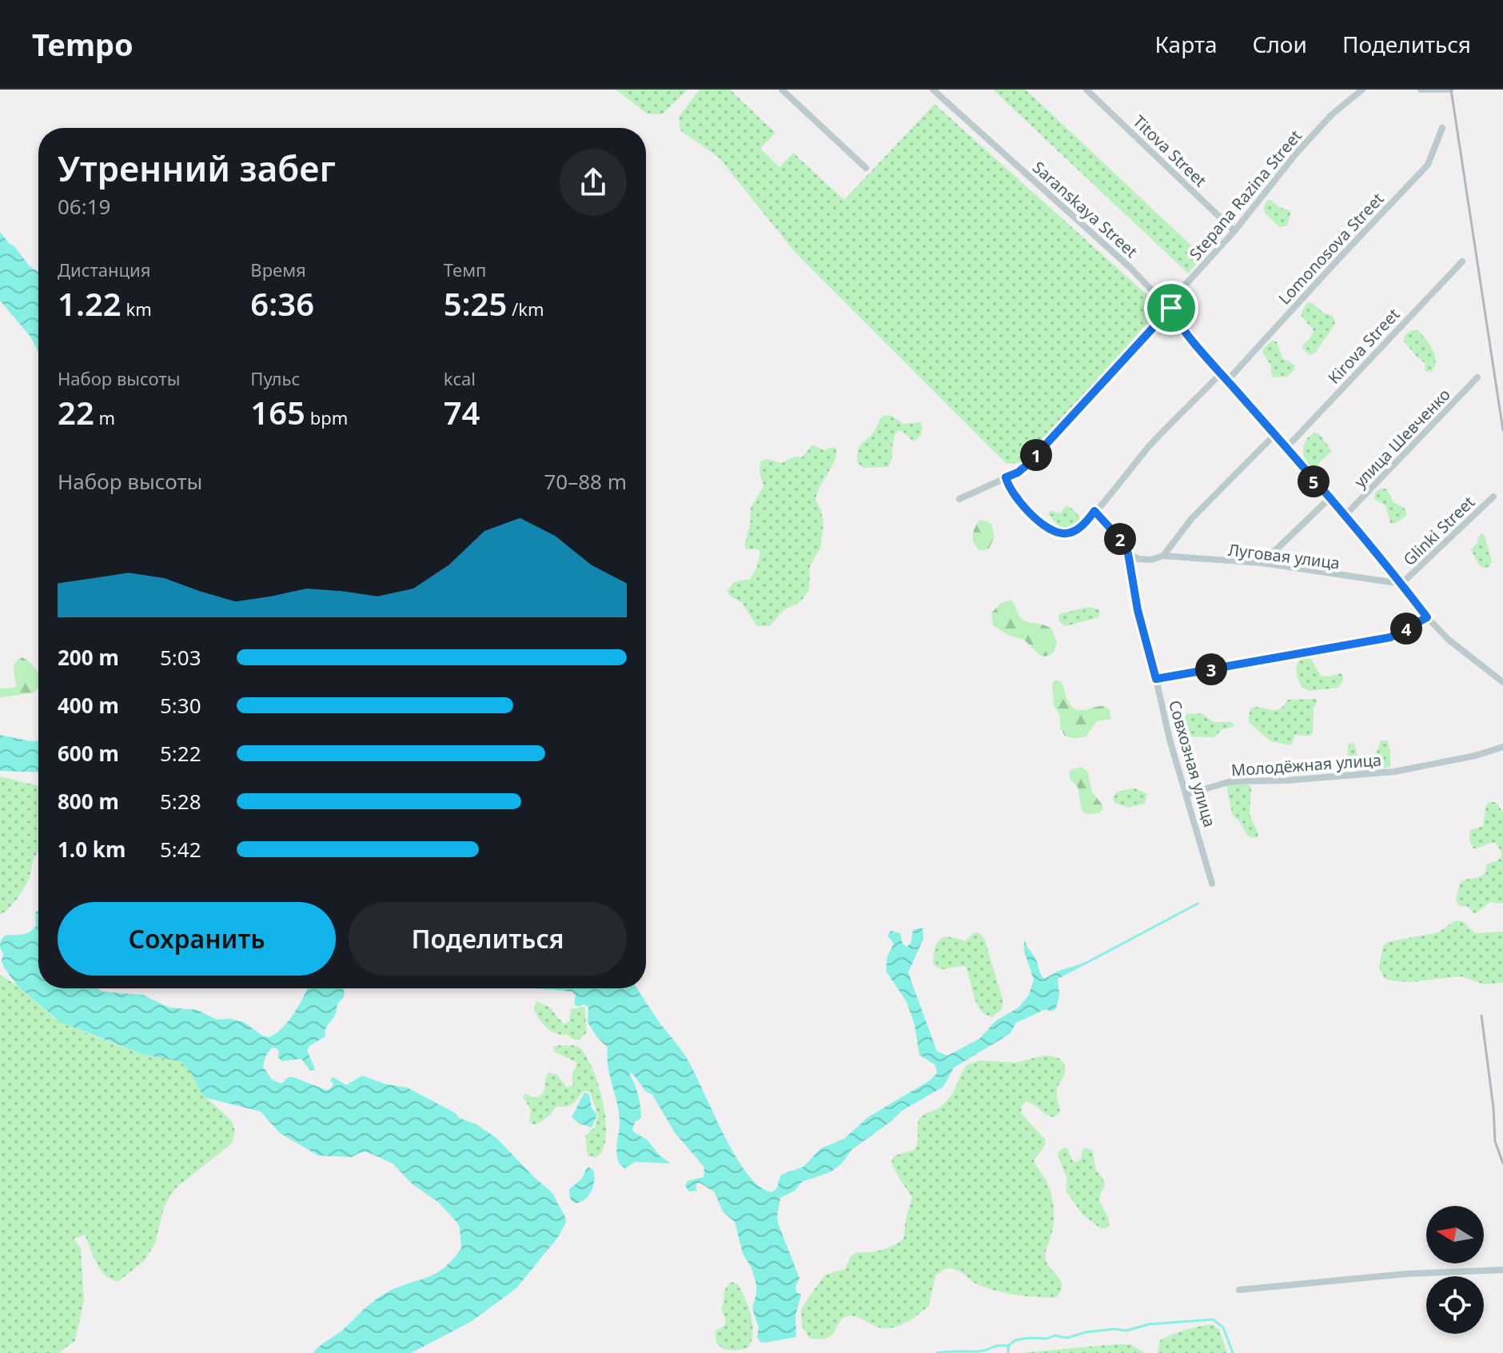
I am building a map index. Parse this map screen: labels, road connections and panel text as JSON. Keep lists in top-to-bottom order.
{
  "streets": {
    "street": [
      "Titova Street",
      "Stepana Razina Street",
      "Saranskaya Street",
      "Lomonosova Street",
      "Kirova Street",
      "улица Шевченко",
      "Glinki Street",
      "Луговая улица",
      "Совхозная улица",
      "Молодёжная улица"
    ]
  },
  "crossings": [
    ["Titova Street", "Stepana Razina Street"],
    ["Stepana Razina Street", "Saranskaya Street"],
    ["Saranskaya Street", "Lomonosova Street"],
    ["Saranskaya Street", "Kirova Street"],
    ["Saranskaya Street", "улица Шевченко"],
    ["Saranskaya Street", "Glinki Street"],
    ["Saranskaya Street", "Луговая улица"],
    ["Glinki Street", "Луговая улица"],
    ["Совхозная улица", "Молодёжная улица"]
  ],
  "north": "left",
  "page": {
    "header": "Tempo",
    "nav": ["Карта", "Слои", "Поделиться"],
    "heading": ["Утренний забег", "06:19"],
    "stats": [
      ["Дистанция", "1.22 km"],
      ["Время", "6:36"],
      ["Темп", "5:25 /km"],
      ["Набор высоты", "22 m"],
      ["Пульс", "165 bpm"],
      ["kcal", "74"]
    ],
    "pins": [
      "1",
      "5",
      "2",
      "4",
      "3"
    ],
    "chart": ["Набор высоты", "70–88 m"],
    "list": [
      {
        "name": "200 m",
        "note": "5:03"
      },
      {
        "name": "400 m",
        "note": "5:30"
      },
      {
        "name": "600 m",
        "note": "5:22"
      },
      {
        "name": "800 m",
        "note": "5:28"
      },
      {
        "name": "1.0 km",
        "note": "5:42"
      }
    ],
    "buttons": ["Сохранить", "Поделиться"]
  }
}
